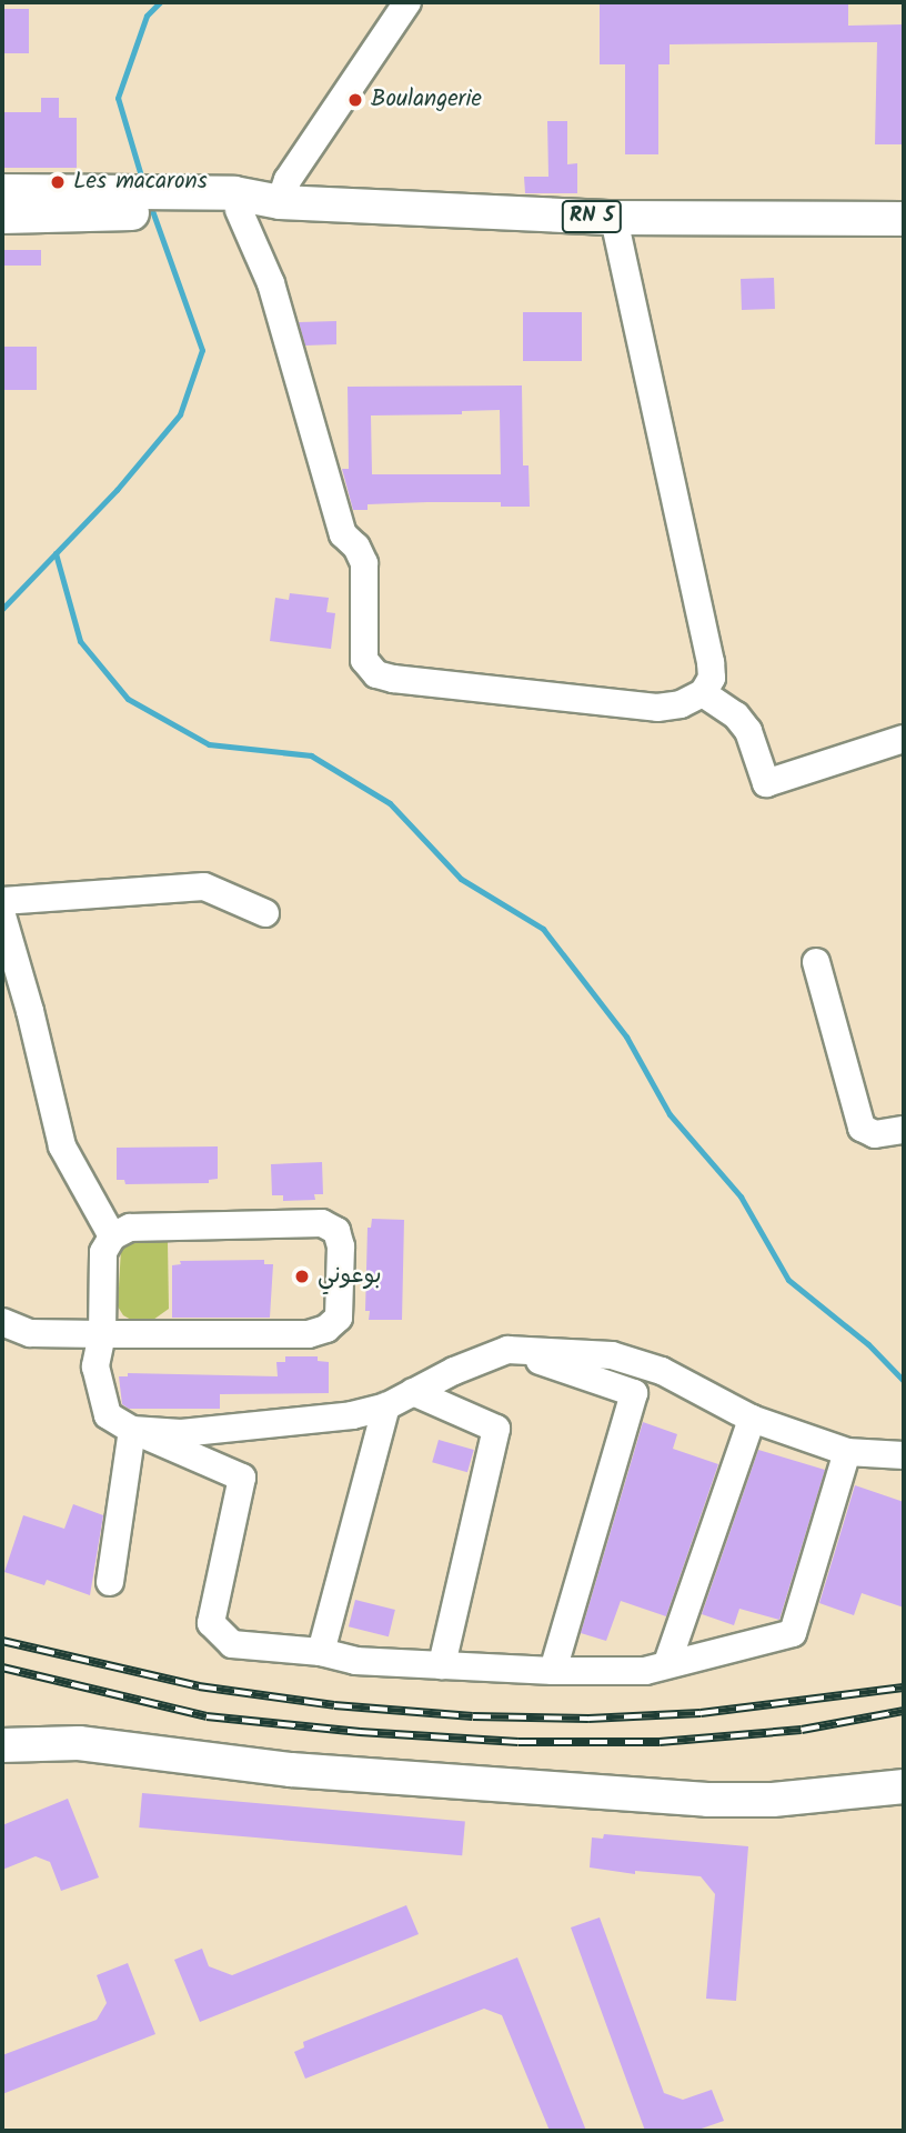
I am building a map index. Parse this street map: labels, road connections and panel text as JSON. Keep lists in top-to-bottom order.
{
  "streets": {
    "main road": ["RN 5"]
  },
  "places": ["Boulangerie", "Les macarons", "بوعوني"]
}
